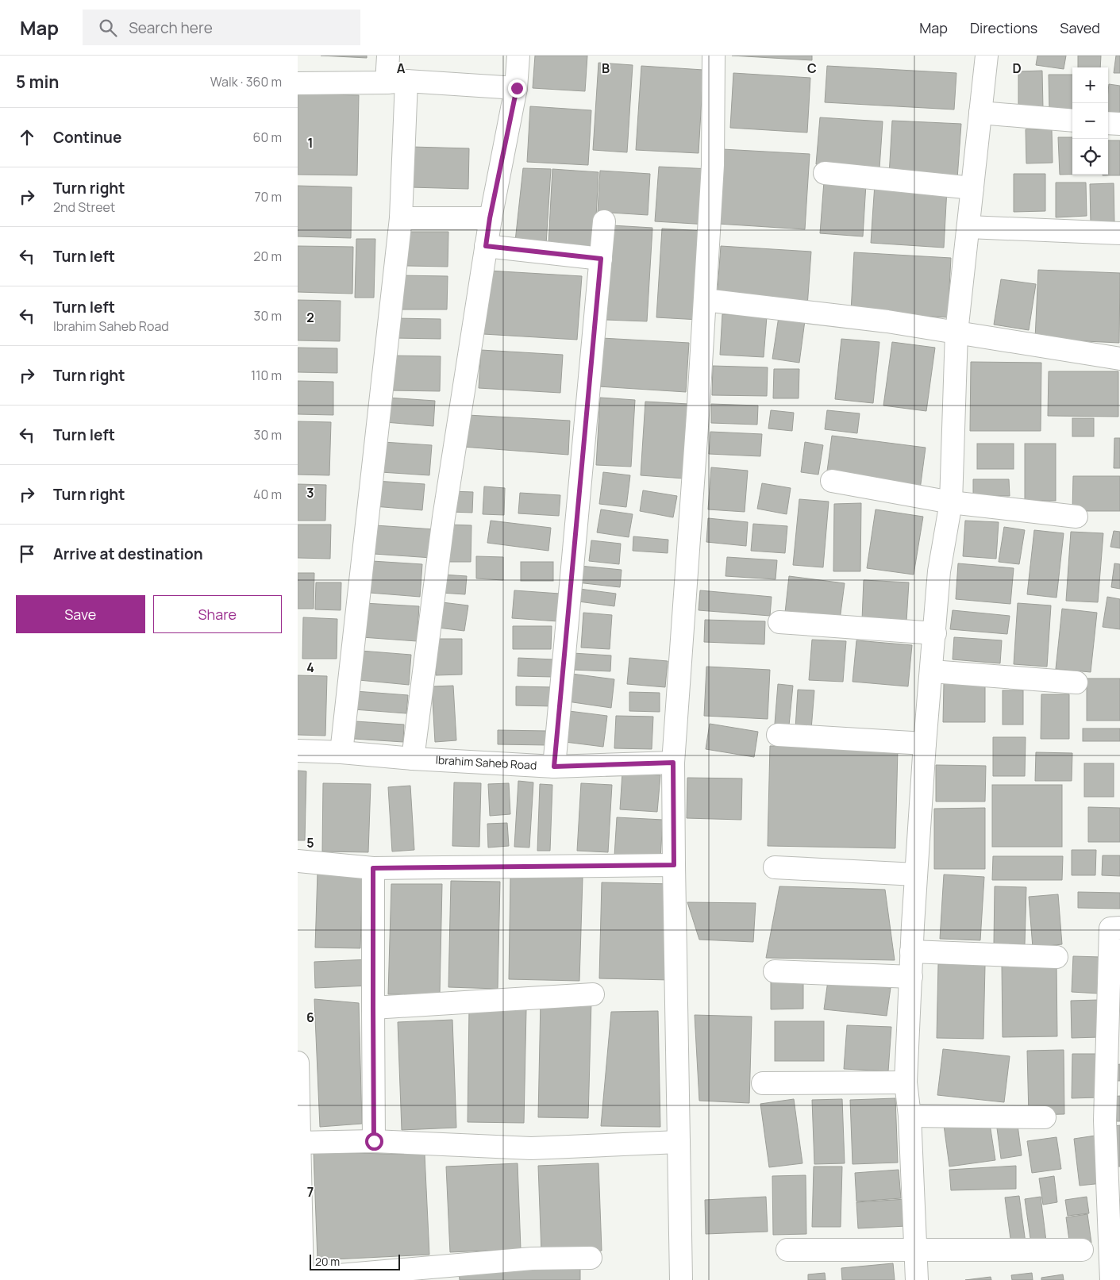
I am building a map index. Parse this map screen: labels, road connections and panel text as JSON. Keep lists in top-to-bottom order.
{
  "streets": {
    "street": ["Ibrahim Saheb Road"]
  },
  "scale_bar": "20 m",
  "page": {
    "header": "Map",
    "search": "Search here",
    "nav": ["Map", "Directions", "Saved"],
    "heading": ["5 min", "Walk · 360 m"],
    "map_buttons": ["+", "−"],
    "list": [
      ["Continue", "60 m"],
      ["Turn right", "2nd Street", "70 m"],
      ["Turn left", "20 m"],
      ["Turn left", "Ibrahim Saheb Road", "30 m"],
      ["Turn right", "110 m"],
      ["Turn left", "30 m"],
      ["Turn right", "40 m"],
      "Arrive at destination"
    ],
    "buttons": ["Save", "Share"],
    "scale": "20 m"
  },
  "grid": {
    "columns": [
      "A",
      "B",
      "C",
      "D"
    ],
    "rows": [
      "1",
      "2",
      "3",
      "4",
      "5",
      "6",
      "7"
    ]
  }
}
